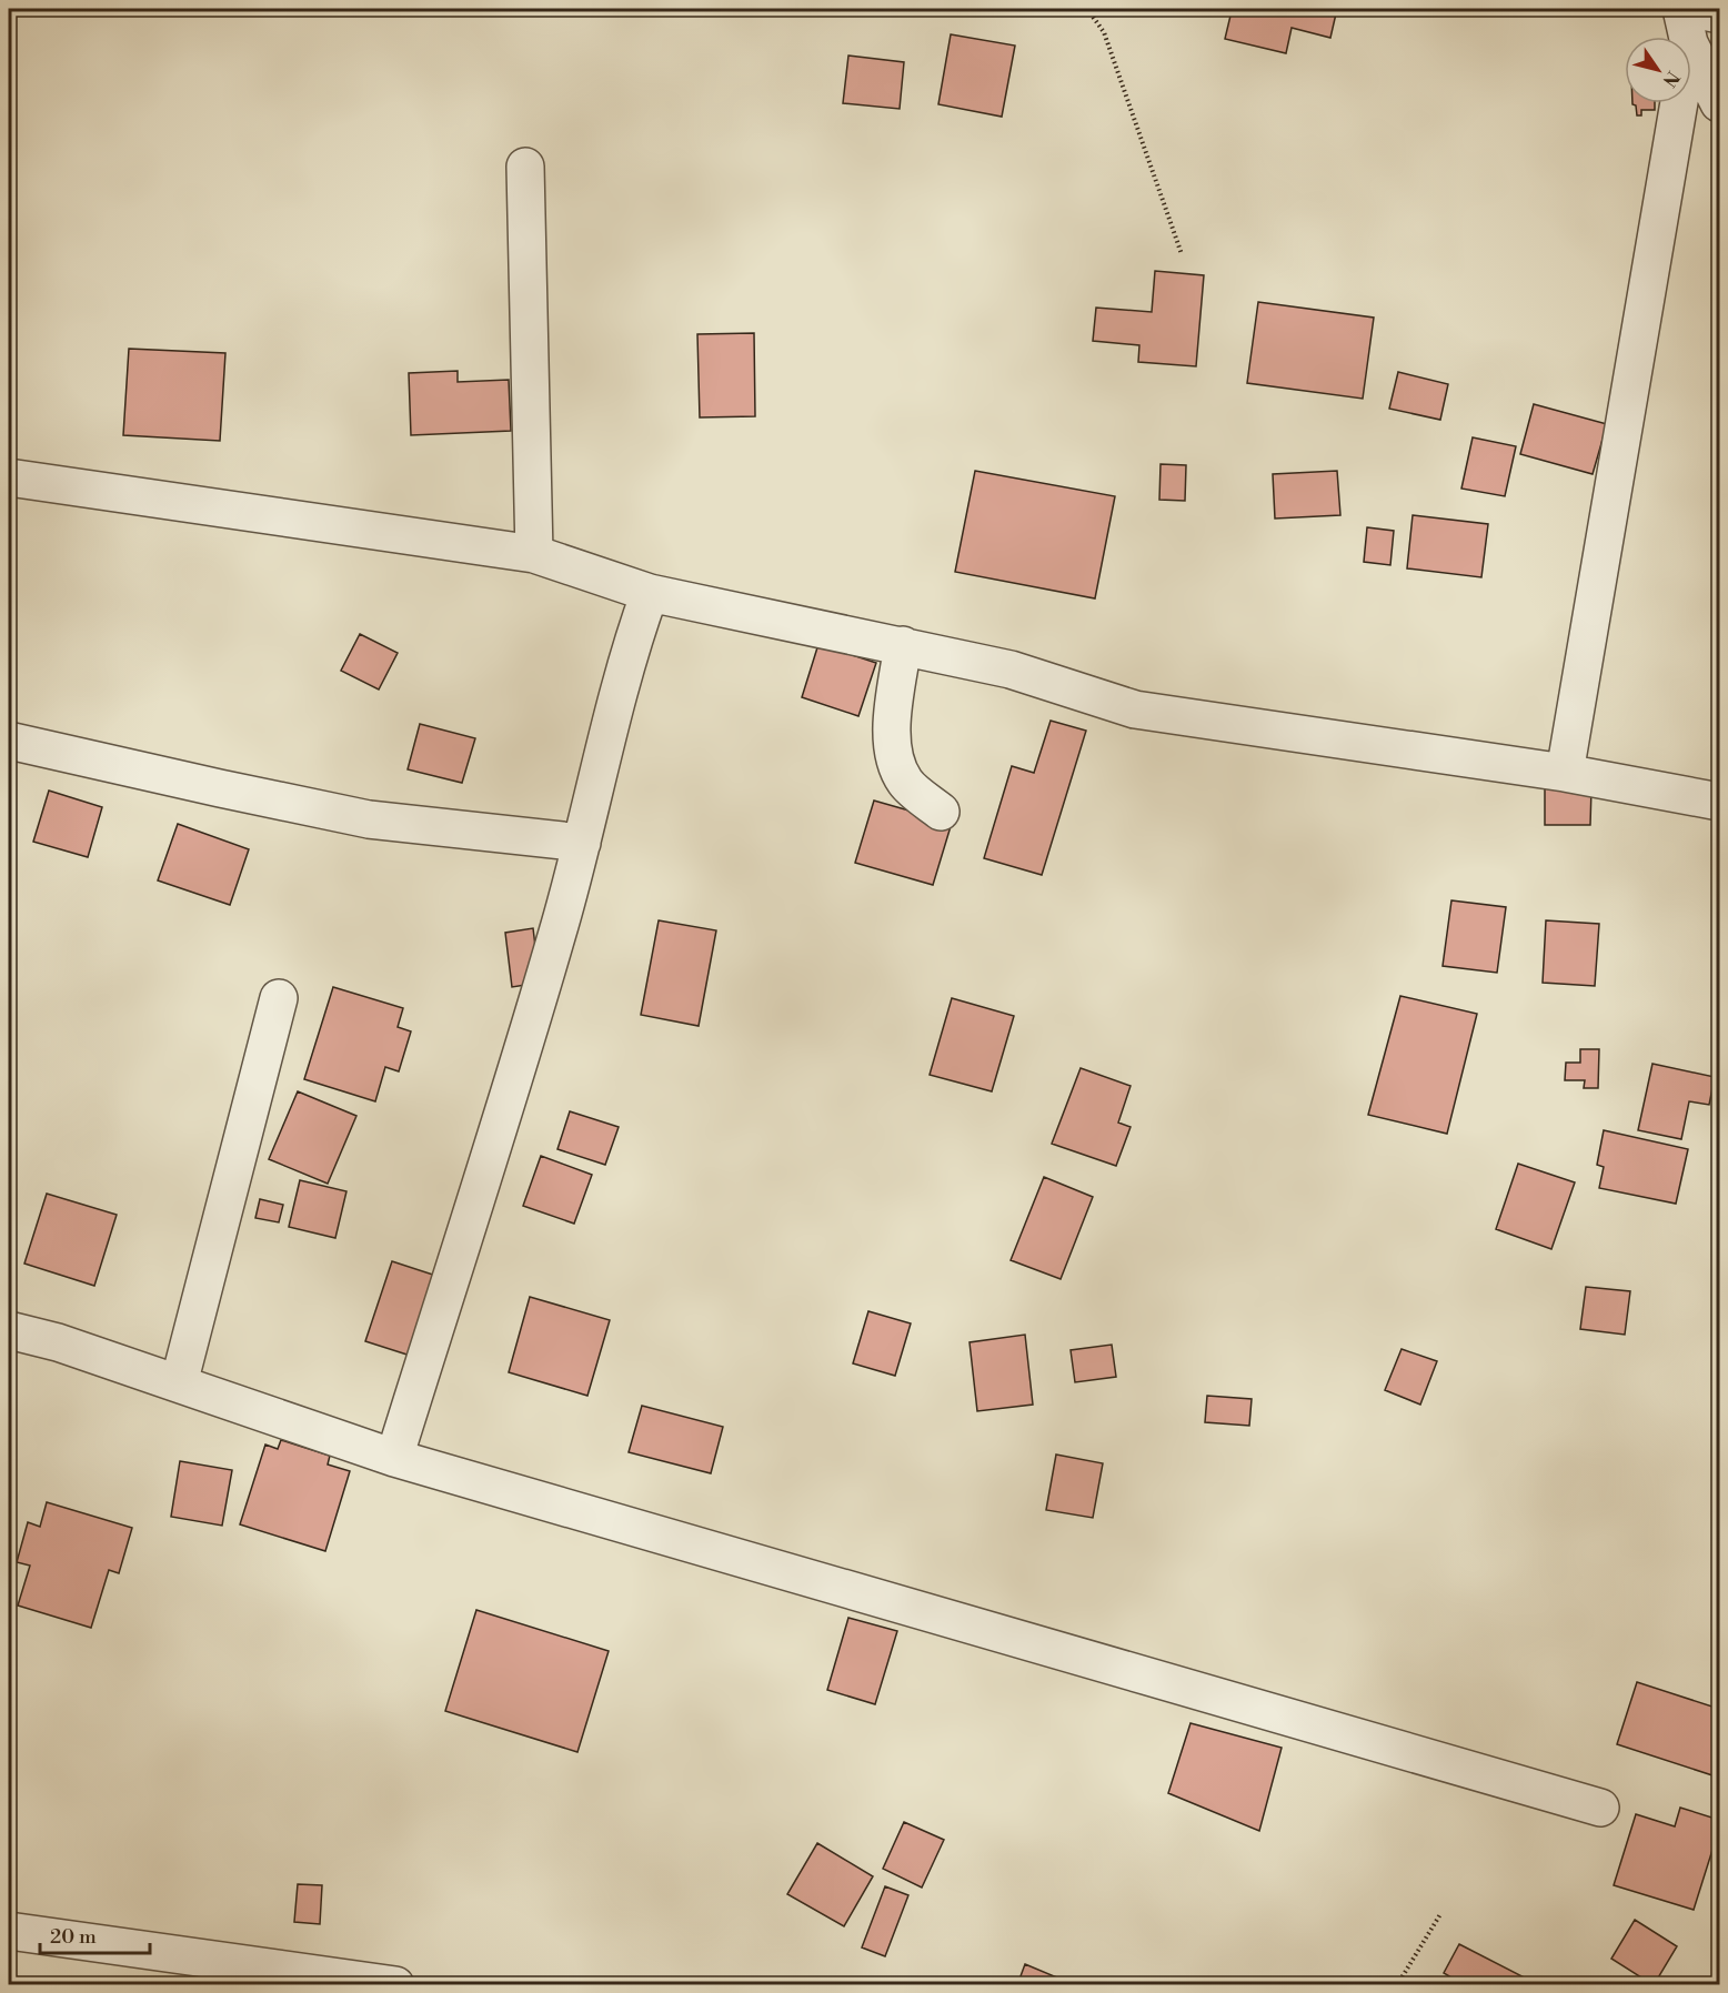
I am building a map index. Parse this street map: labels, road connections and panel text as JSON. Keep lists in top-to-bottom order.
{
  "scale_bar": "20 m",
  "north": "bottom right"
}
